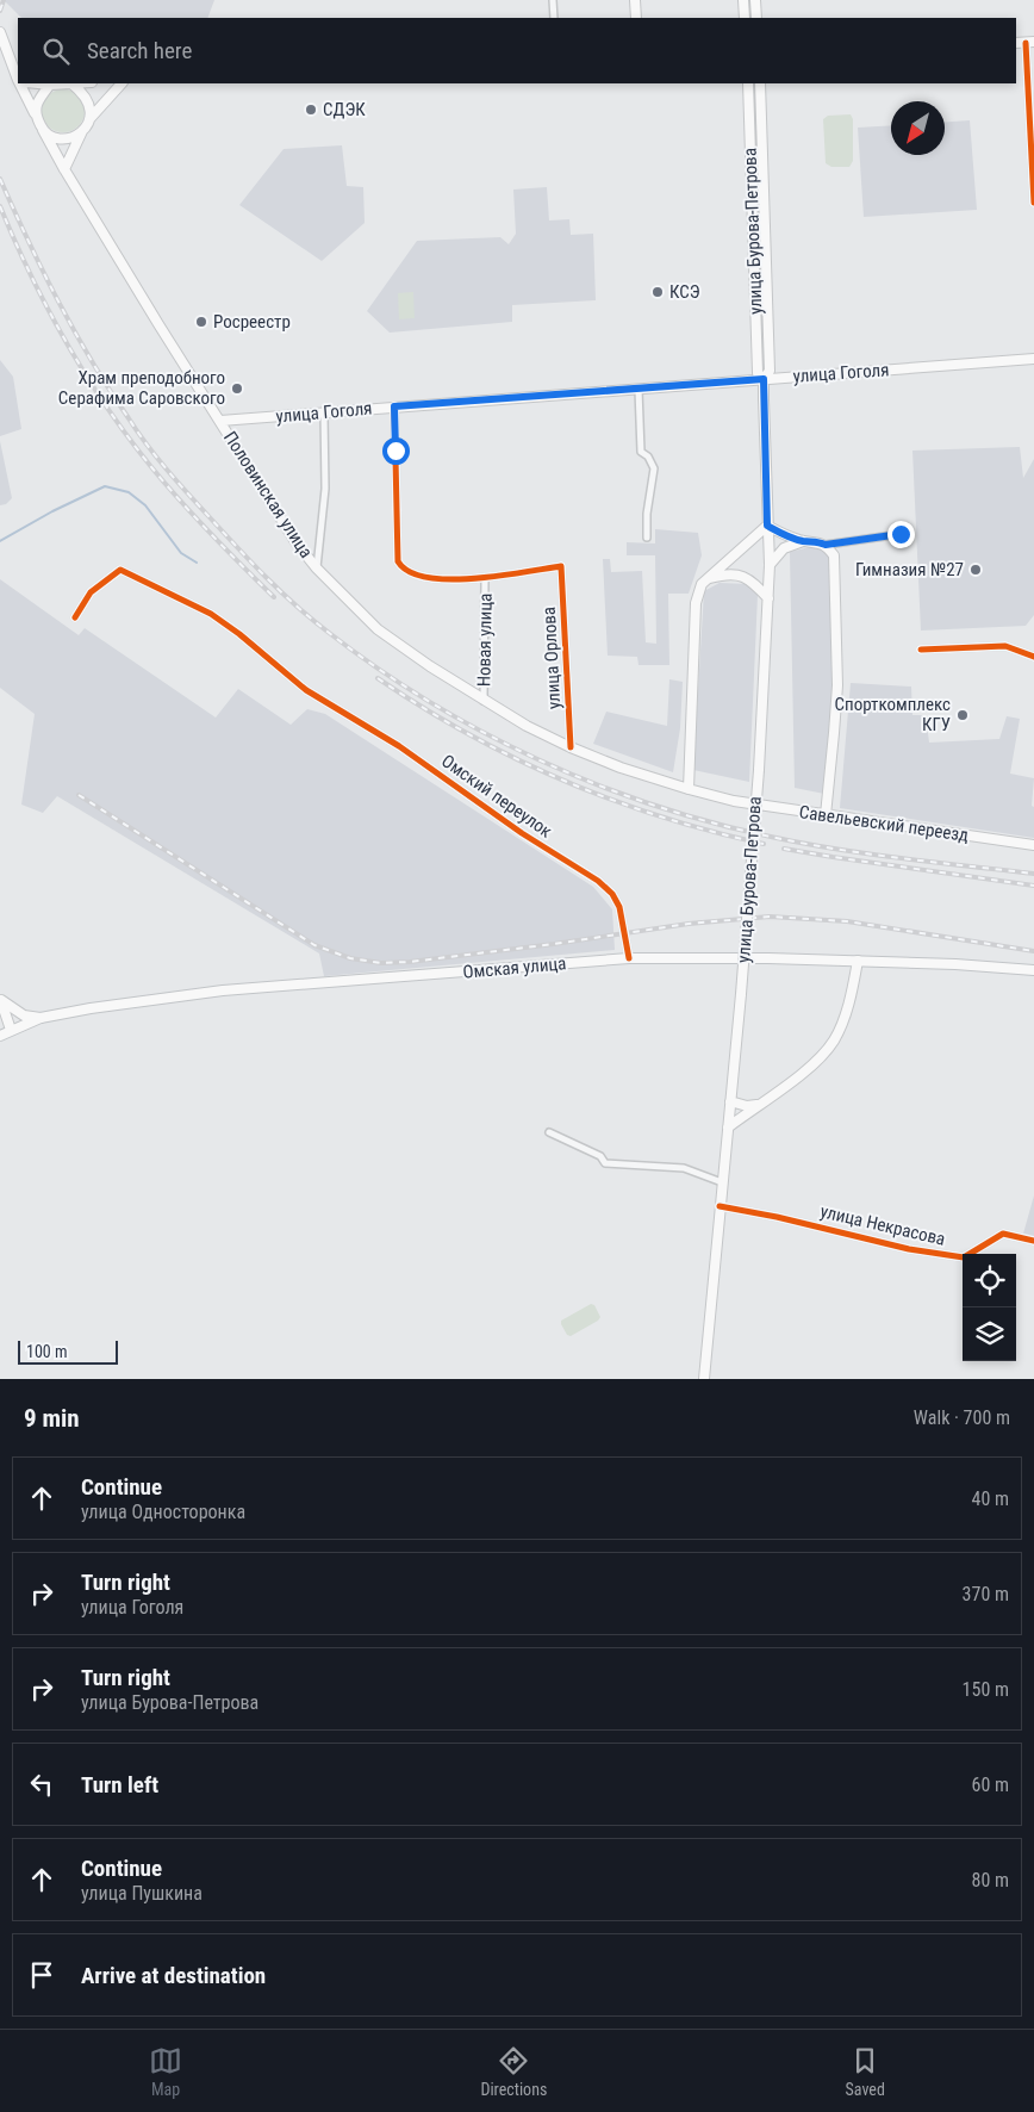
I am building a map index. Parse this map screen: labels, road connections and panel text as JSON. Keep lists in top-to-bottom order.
{
  "streets": {
    "main road": [
      "улица Бурова-Петрова",
      "улица Гоголя",
      "Половинская улица",
      "Савельевский переезд",
      "Омская улица"
    ],
    "street": [
      "Новая улица",
      "улица Орлова",
      "Омский переулок",
      "улица Некрасова"
    ]
  },
  "crossings": [
    ["улица Бурова-Петрова", "улица Гоголя"],
    ["улица Бурова-Петрова", "улица Некрасова"],
    ["улица Гоголя", "Половинская улица"],
    ["Половинская улица", "Новая улица"],
    ["Половинская улица", "улица Орлова"],
    ["Половинская улица", "Савельевский переезд"],
    ["Новая улица", "улица Орлова"],
    ["Омский переулок", "Омская улица"]
  ],
  "places": [
    "СДЭК",
    "КСЭ",
    "Росреестр",
    "Храм преподобного Серафима Саровского",
    "Гимназия №27",
    "Спорткомплекс КГУ"
  ],
  "scale_bar": "100 m",
  "north": "bottom left",
  "page": {
    "search": "Search here",
    "scale": "100 m",
    "heading": ["9 min", "Walk · 700 m"],
    "list": [
      ["Continue", "улица Односторонка", "40 m"],
      ["Turn right", "улица Гоголя", "370 m"],
      ["Turn right", "улица Бурова-Петрова", "150 m"],
      ["Turn left", "60 m"],
      ["Continue", "улица Пушкина", "80 m"],
      "Arrive at destination"
    ],
    "nav": ["Map", "Directions", "Saved"]
  }
}
